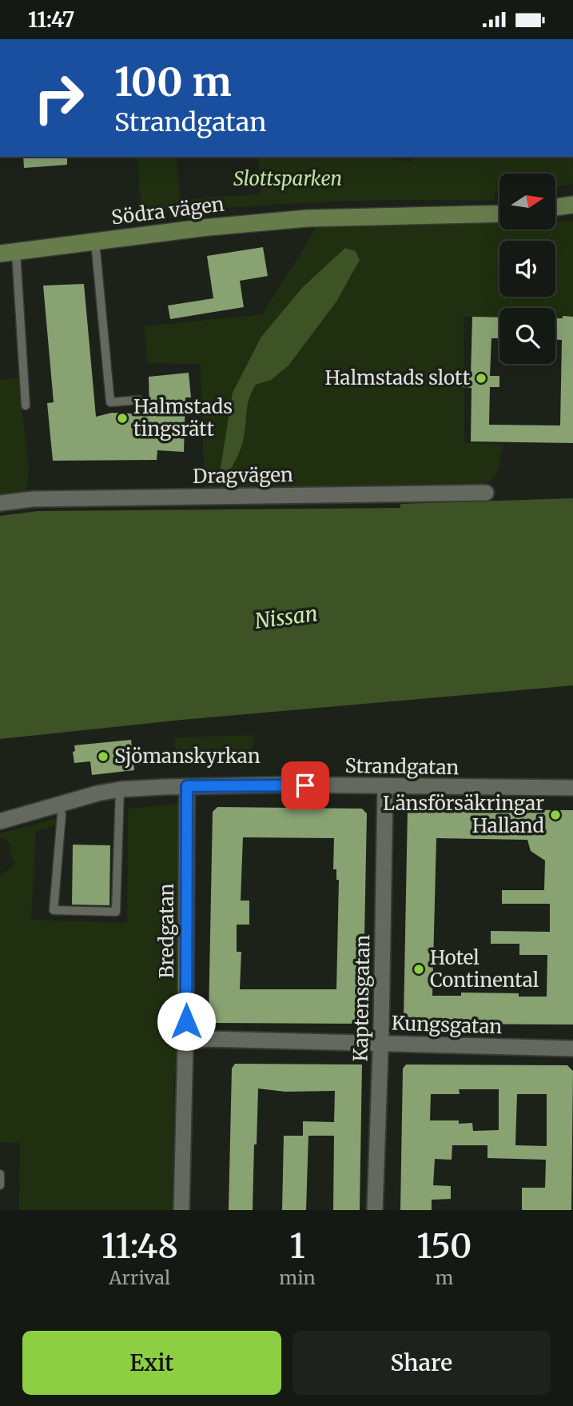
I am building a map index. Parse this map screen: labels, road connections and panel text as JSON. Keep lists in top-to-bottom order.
{
  "streets": {
    "street": [
      "Södra vägen",
      "Dragvägen",
      "Strandgatan",
      "Bredgatan",
      "Kaptensgatan",
      "Kungsgatan"
    ]
  },
  "crossings": [
    ["Strandgatan", "Bredgatan"],
    ["Strandgatan", "Kaptensgatan"],
    ["Bredgatan", "Kungsgatan"],
    ["Kaptensgatan", "Kungsgatan"]
  ],
  "water": ["Nissan"],
  "parks": ["Slottsparken"],
  "places": [
    "Halmstads slott",
    "Halmstads tingsrätt",
    "Sjömanskyrkan",
    "Länsförsäkringar Halland",
    "Hotel Continental"
  ],
  "north": "right",
  "page": {
    "status": "11:47",
    "turn": ["100 m", "Strandgatan"],
    "eta": [
      "11:48",
      "Arrival",
      "1",
      "min",
      "150",
      "m"
    ],
    "buttons": ["Exit", "Share"]
  }
}
